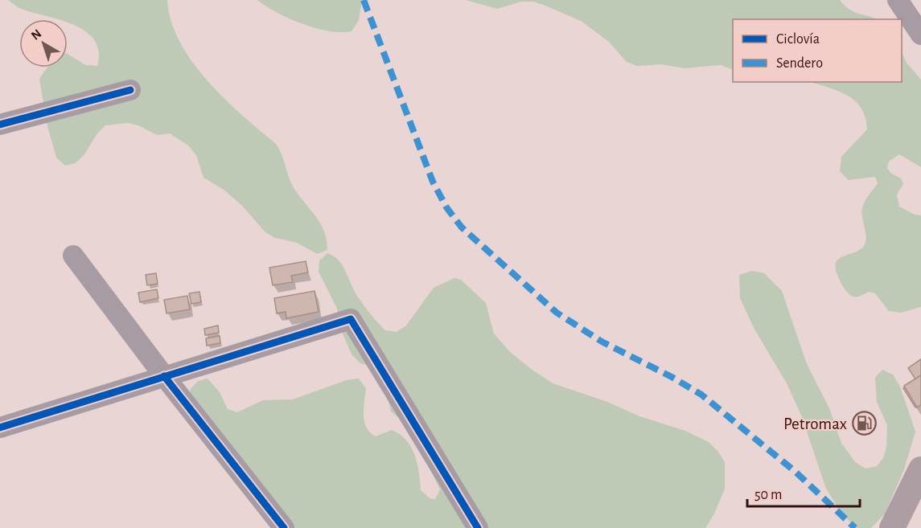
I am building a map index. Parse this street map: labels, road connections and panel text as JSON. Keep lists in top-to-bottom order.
{
  "places": {
    "fuel station": ["Petromax"]
  },
  "legend": ["Ciclovía", "Sendero"],
  "scale_bar": "50 m",
  "north": "top left"
}
